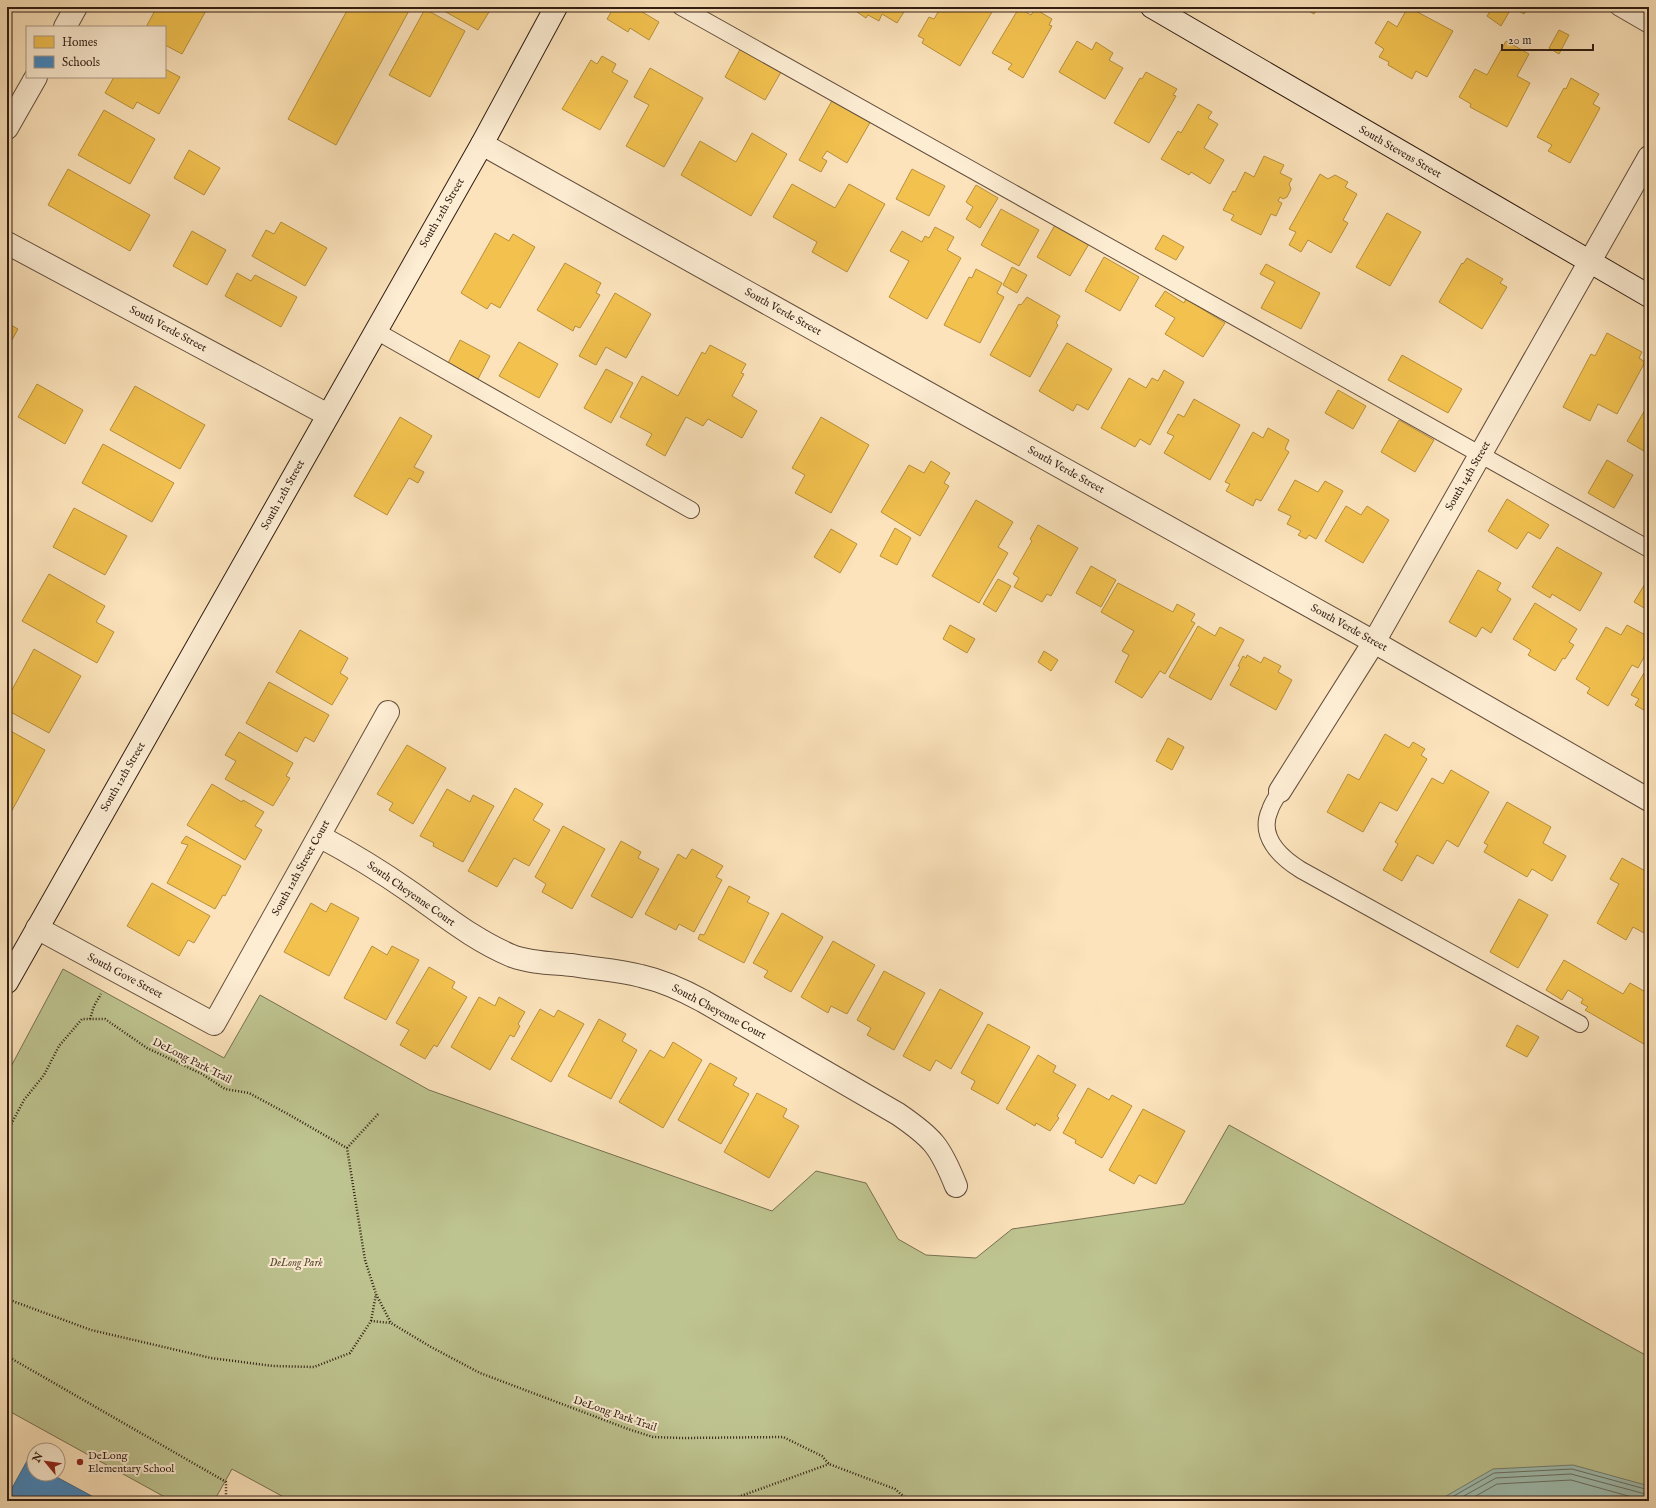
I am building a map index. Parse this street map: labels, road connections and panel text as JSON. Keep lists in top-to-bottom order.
{
  "streets": {
    "street": [
      "South Stevens Street",
      "South 12th Street",
      "South Verde Street",
      "South 14th Street",
      "South 12th Street Court",
      "South Cheyenne Court",
      "South Gove Street"
    ],
    "path": ["DeLong Park Trail"]
  },
  "crossings": [
    ["South Stevens Street", "South 14th Street"],
    ["South 12th Street", "South Verde Street"],
    ["South 12th Street", "South Gove Street"],
    ["South Verde Street", "South 14th Street"],
    ["South 12th Street Court", "South Cheyenne Court"],
    ["South 12th Street Court", "South Gove Street"]
  ],
  "parks": ["DeLong Park"],
  "places": ["DeLong Elementary School"],
  "legend": ["Homes", "Schools"],
  "scale_bar": "20 m",
  "north": "top left"
}
